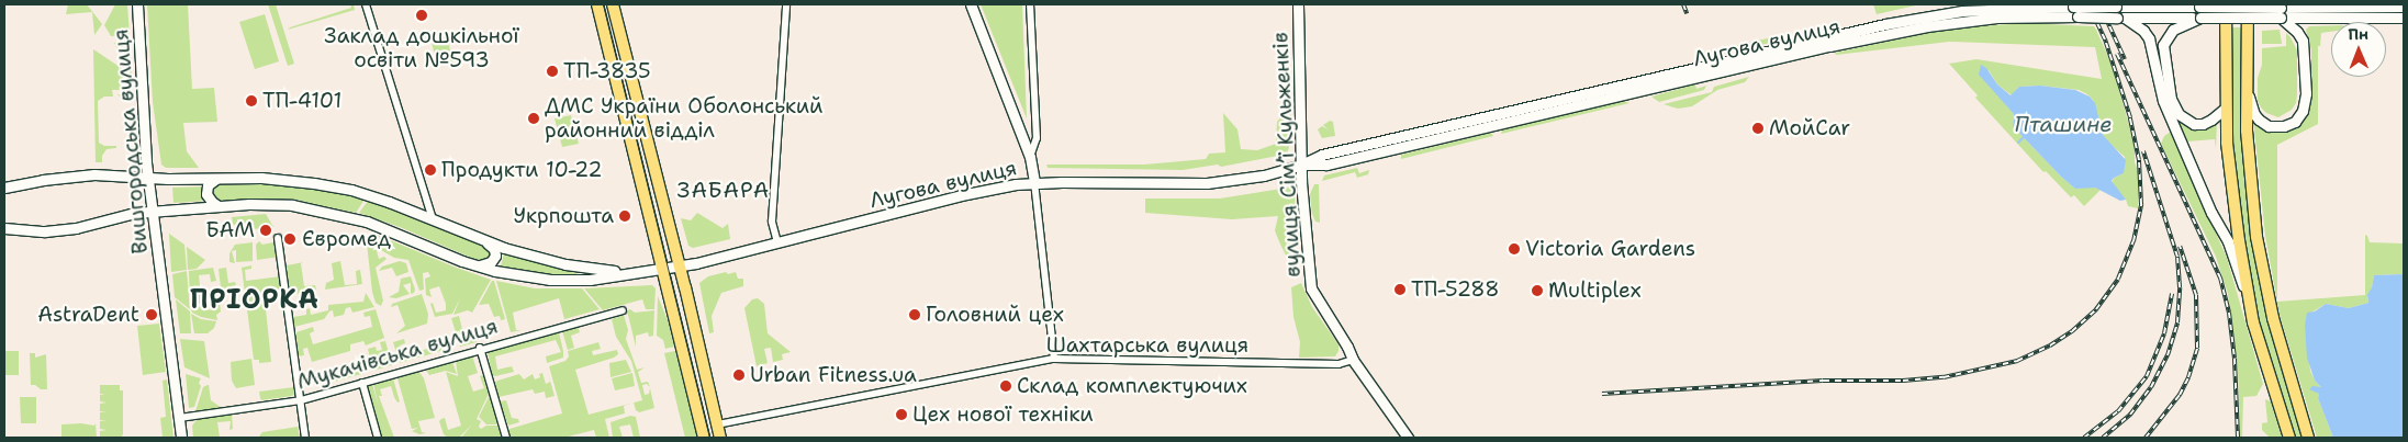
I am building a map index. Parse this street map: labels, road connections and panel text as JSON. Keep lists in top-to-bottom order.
{
  "streets": {
    "main road": ["Лугова вулиця", "Вишгородська вулиця", "вулиця Сімʼї Кульженків"],
    "street": ["Шахтарська вулиця", "Мукачівська вулиця"]
  },
  "crossings": [
    ["Лугова вулиця", "вулиця Сімʼї Кульженків"],
    ["Вишгородська вулиця", "Мукачівська вулиця"],
    ["вулиця Сімʼї Кульженків", "Шахтарська вулиця"]
  ],
  "districts": ["ЗАБАРА", "ПРІОРКА"],
  "water": ["Пташине"],
  "places": [
    "Заклад дошкільної освіти №593",
    "ТП-3835",
    "ТП-4101",
    "ДМС України Оболонський районний відділ",
    "МойCar",
    "Продукти 10-22",
    "Укрпошта",
    "БАМ",
    "Євромед",
    "Victoria Gardens",
    "ТП-5288",
    "Multiplex",
    "AstraDent",
    "Головний цех",
    "Urban Fitness.ua",
    "Склад комплектуючих",
    "Цех нової техніки"
  ],
  "north": "top"
}
